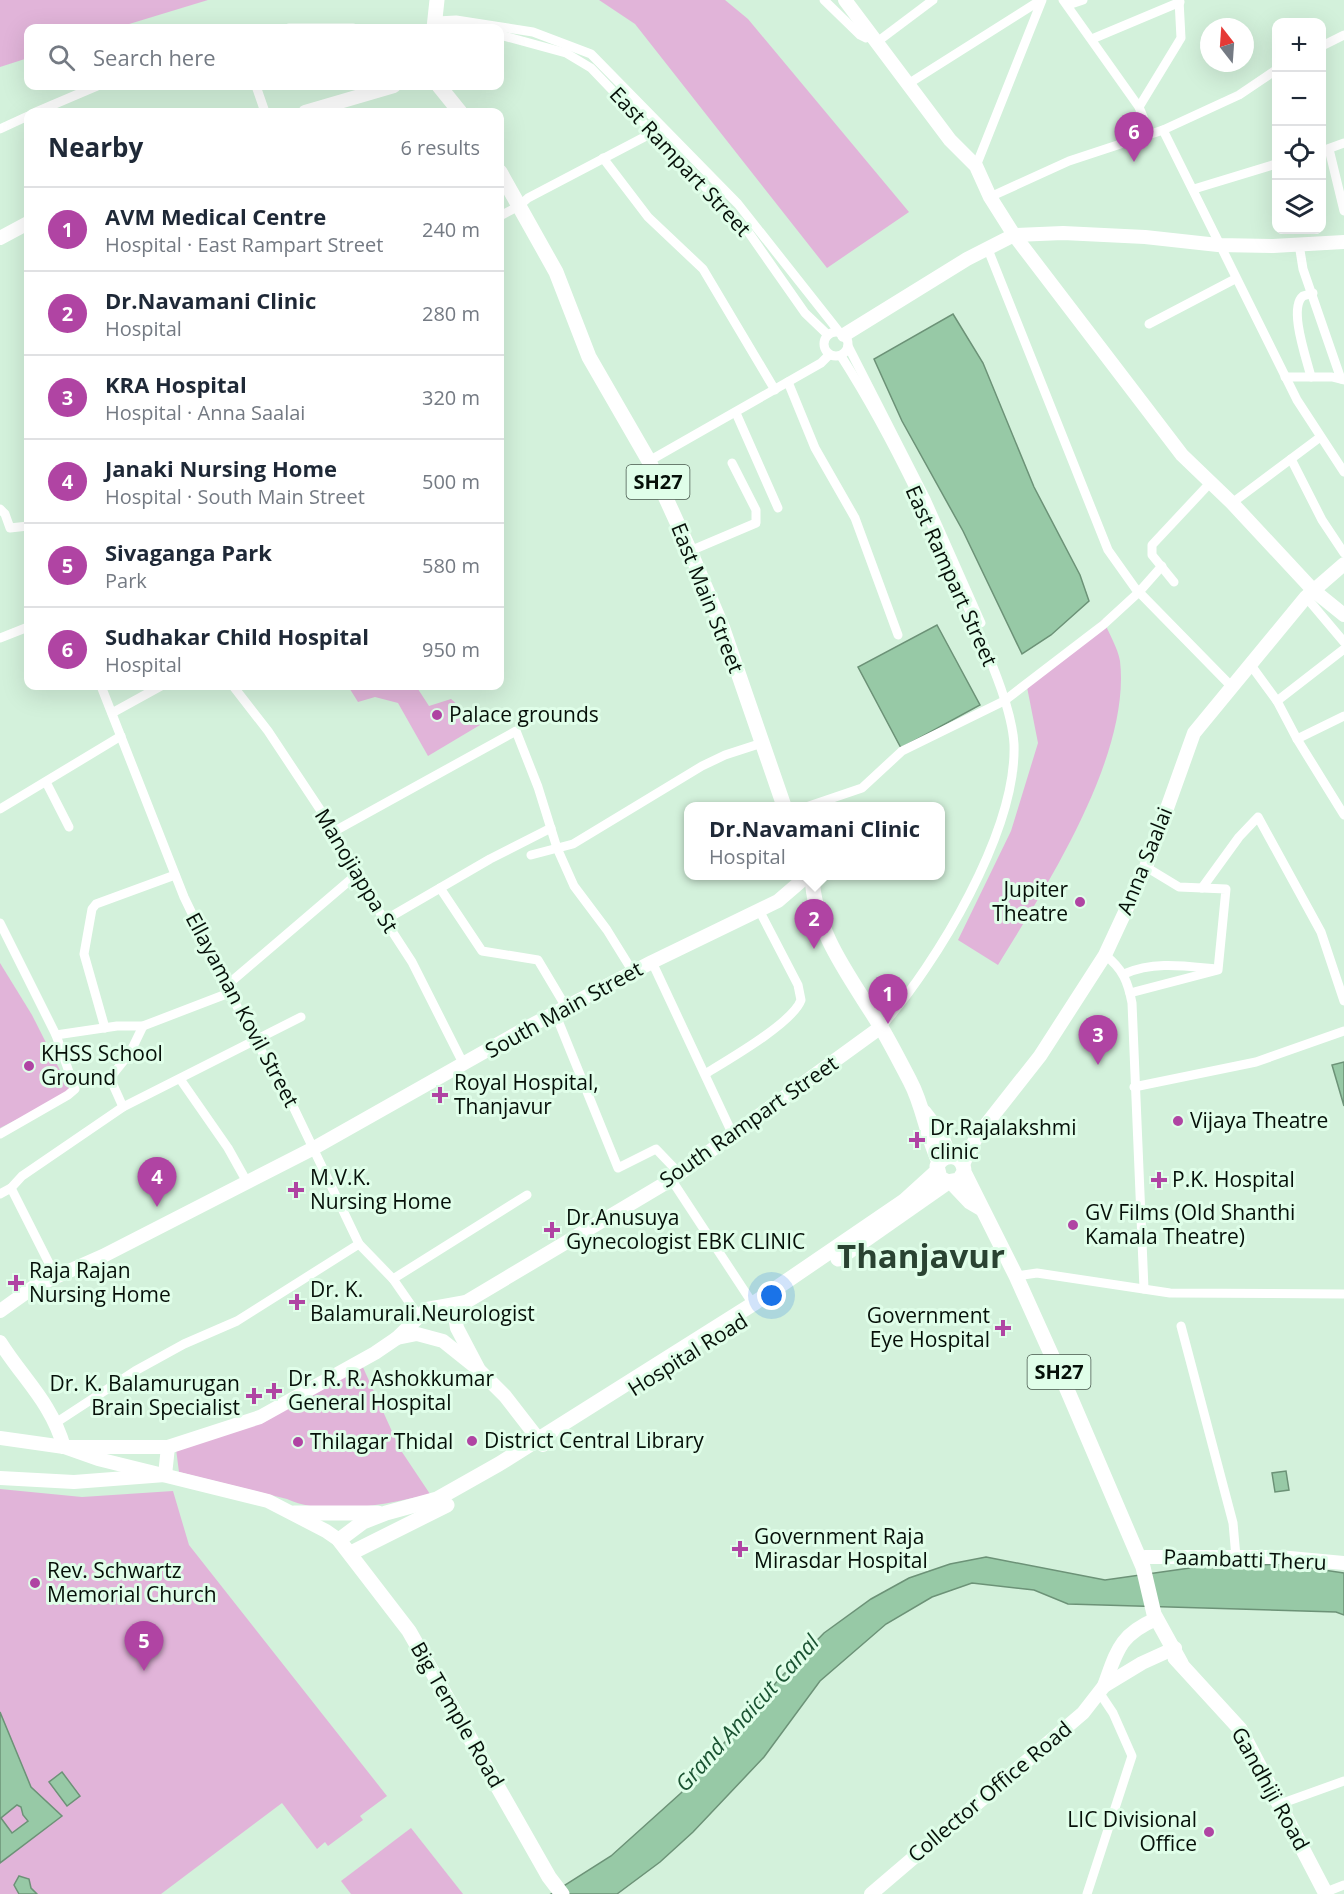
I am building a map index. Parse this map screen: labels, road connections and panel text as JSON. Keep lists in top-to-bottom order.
{
  "streets": {
    "main road": [
      "SH27",
      "East Main Street",
      "Hospital Road",
      "Big Temple Road",
      "Gandhiji Road"
    ],
    "street": [
      "East Rampart Street",
      "Anna Saalai",
      "Manojiappa St",
      "Ellayaman Kovil Street",
      "South Main Street",
      "South Rampart Street",
      "Paambatti Theru",
      "Collector Office Road"
    ]
  },
  "crossings": [
    ["East Rampart Street", "SH27"],
    ["East Rampart Street", "South Rampart Street"],
    ["SH27", "Anna Saalai"],
    ["SH27", "South Rampart Street"],
    ["SH27", "Hospital Road"],
    ["SH27", "Paambatti Theru"],
    ["SH27", "Gandhiji Road"],
    ["SH27", "Collector Office Road"],
    ["Anna Saalai", "Hospital Road"],
    ["Manojiappa St", "South Main Street"],
    ["Ellayaman Kovil Street", "South Main Street"],
    ["Ellayaman Kovil Street", "South Rampart Street"],
    ["Hospital Road", "Big Temple Road"],
    ["Gandhiji Road", "Collector Office Road"]
  ],
  "districts": ["Thanjavur"],
  "water": ["Grand Anaicut Canal"],
  "places": {
    "other": [
      "Palace grounds",
      "Jupiter Theatre",
      "KHSS School Ground",
      "Vijaya Theatre",
      "GV Films (Old Shanthi Kamala Theatre)",
      "District Central Library",
      "Thilagar Thidal",
      "Rev. Schwartz Memorial Church",
      "LIC Divisional Office"
    ],
    "health": [
      "Royal Hospital, Thanjavur",
      "Dr.Rajalakshmi clinic",
      "P.K. Hospital",
      "M.V.K. Nursing Home",
      "Dr.Anusuya Gynecologist EBK CLINIC",
      "Raja Rajan Nursing Home",
      "Dr. K. Balamurali.Neurologist",
      "Government Eye Hospital",
      "Dr. R. R. Ashokkumar General Hospital",
      "Dr. K. Balamurugan Brain Specialist",
      "Government Raja Mirasdar Hospital"
    ]
  },
  "north": "top",
  "page": {
    "map_buttons": ["+", "−"],
    "search": "Search here",
    "heading": ["Nearby", "6 results"],
    "pins": [
      "6",
      "2",
      "1",
      "3",
      "4",
      "5"
    ],
    "list": [
      {
        "mark": "1",
        "name": "AVM Medical Centre",
        "note": "Hospital · East Rampart Street",
        "value": "240 m"
      },
      {
        "mark": "2",
        "name": "Dr.Navamani Clinic",
        "note": "Hospital",
        "value": "280 m"
      },
      {
        "mark": "3",
        "name": "KRA Hospital",
        "note": "Hospital · Anna Saalai",
        "value": "320 m"
      },
      {
        "mark": "4",
        "name": "Janaki Nursing Home",
        "note": "Hospital · South Main Street",
        "value": "500 m"
      },
      {
        "mark": "5",
        "name": "Sivaganga Park",
        "note": "Park",
        "value": "580 m"
      },
      {
        "mark": "6",
        "name": "Sudhakar Child Hospital",
        "note": "Hospital",
        "value": "950 m"
      }
    ],
    "popup": ["Dr.Navamani Clinic", "Hospital"]
  }
}
